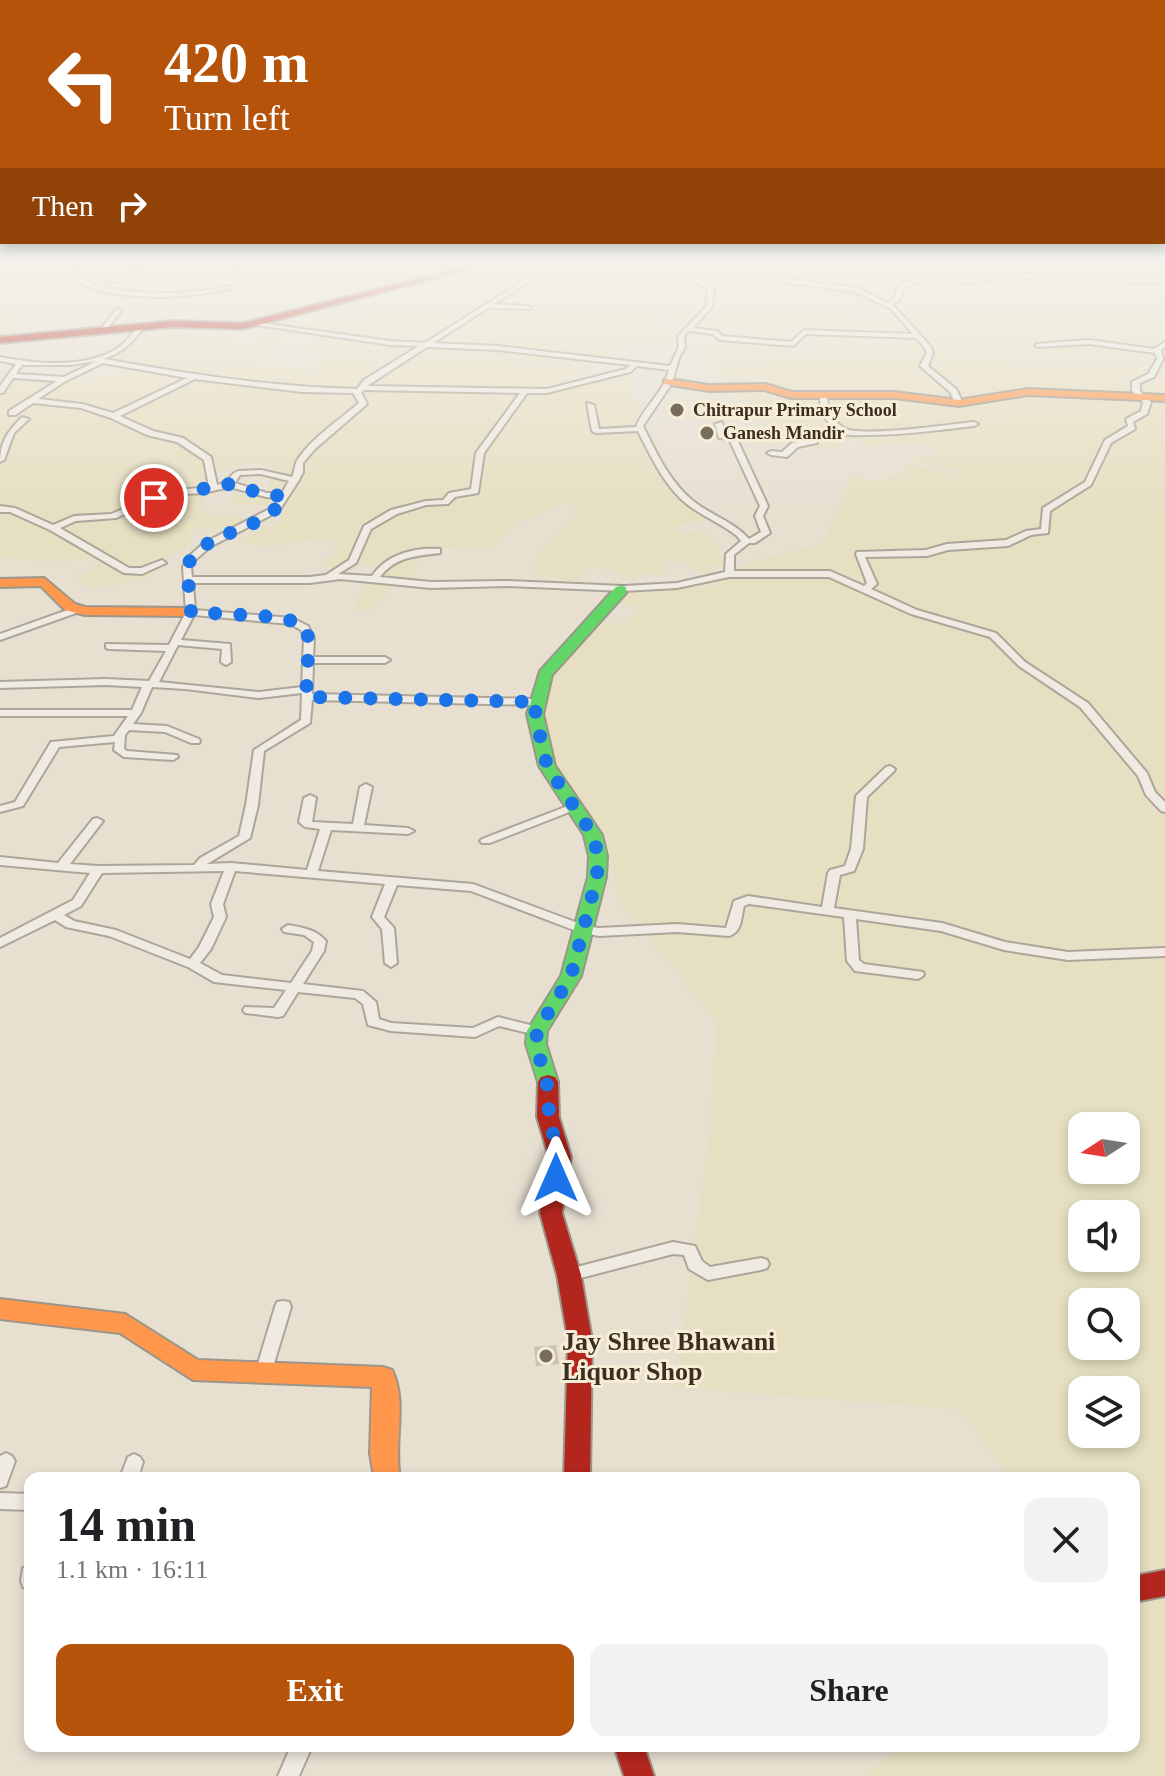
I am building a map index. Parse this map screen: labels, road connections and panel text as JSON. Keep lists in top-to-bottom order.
{
  "places": ["Chitrapur Primary School", "Ganesh Mandir", "Jay Shree Bhawani Liquor Shop"],
  "north": "left",
  "page": {
    "turn": ["420 m", "Turn left"],
    "then": "Then",
    "heading": ["14 min", "1.1 km · 16:11"],
    "buttons": ["Exit", "Share"]
  }
}
